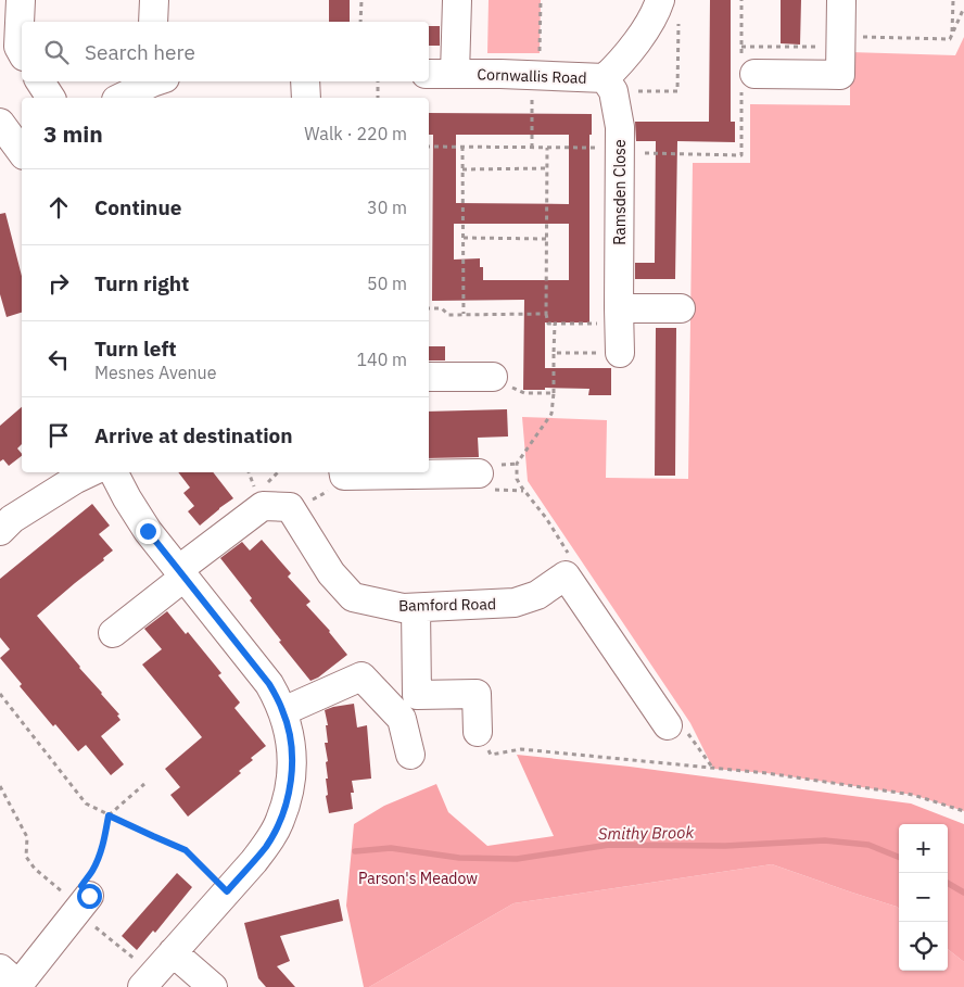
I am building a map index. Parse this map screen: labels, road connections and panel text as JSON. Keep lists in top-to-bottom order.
{
  "streets": {
    "street": ["Cornwallis Road", "Ramsden Close", "Bamford Road"]
  },
  "crossings": [
    ["Cornwallis Road", "Ramsden Close"]
  ],
  "water": ["Smithy Brook"],
  "parks": ["Parson's Meadow"],
  "page": {
    "search": "Search here",
    "heading": ["3 min", "Walk · 220 m"],
    "list": [
      ["Continue", "30 m"],
      ["Turn right", "50 m"],
      ["Turn left", "Mesnes Avenue", "140 m"],
      "Arrive at destination"
    ],
    "map_buttons": ["+", "−"]
  }
}
